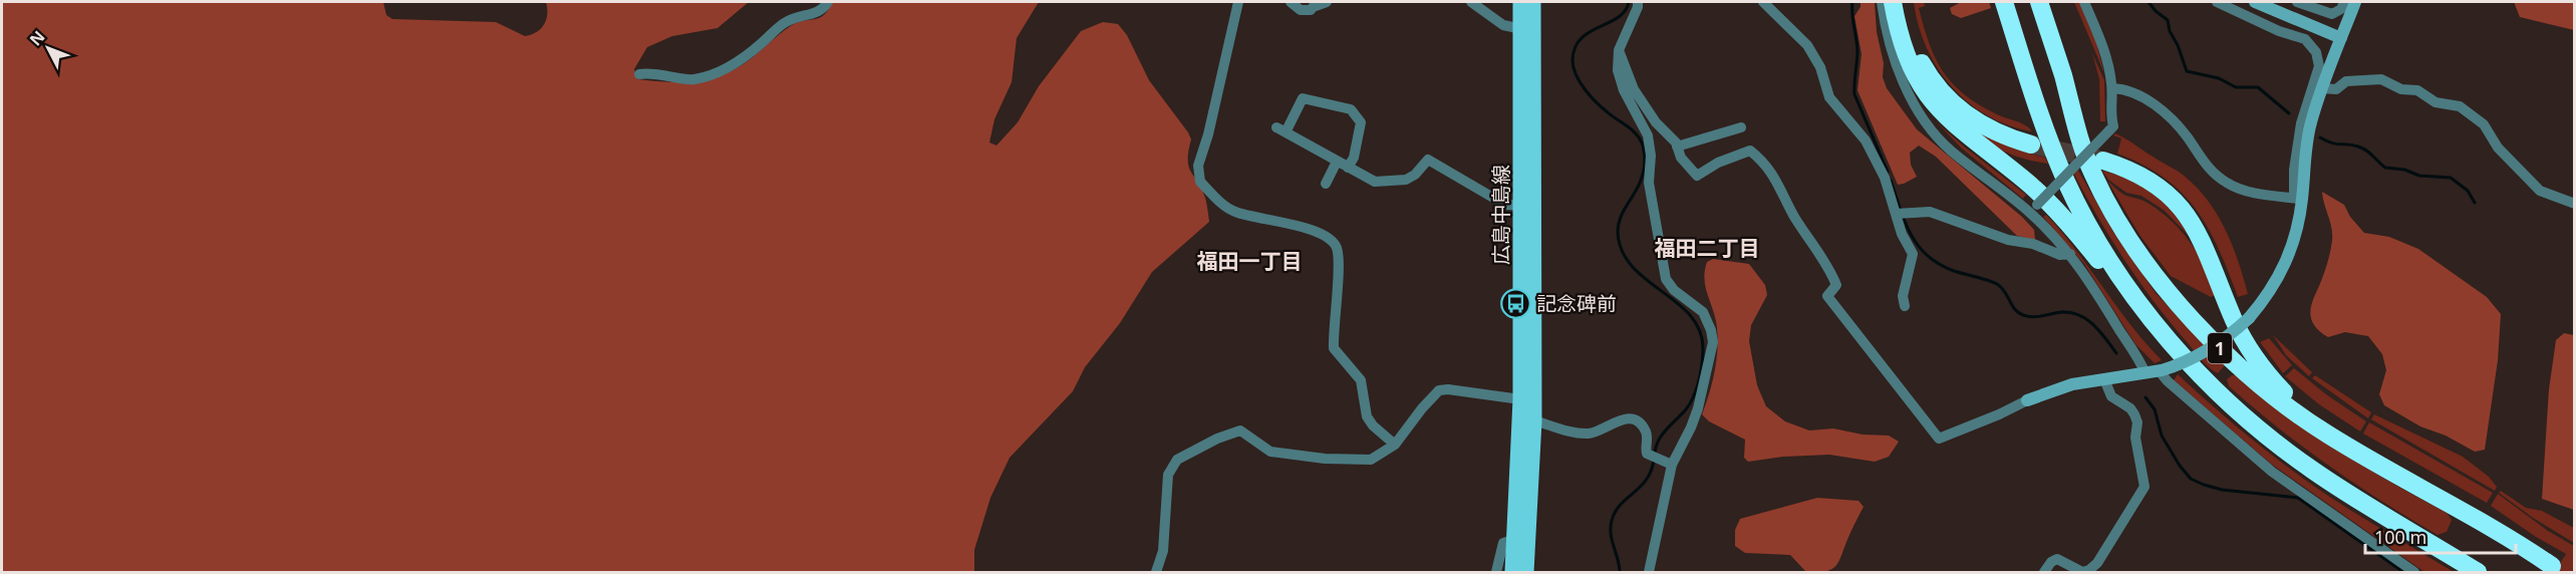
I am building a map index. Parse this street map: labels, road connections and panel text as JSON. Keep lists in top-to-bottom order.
{
  "streets": {
    "highway": ["1"],
    "main road": ["広島中島線"]
  },
  "districts": ["福田二丁目", "福田一丁目"],
  "places": {
    "bus stop": ["記念碑前"]
  },
  "scale_bar": "100 m",
  "north": "top left"
}
